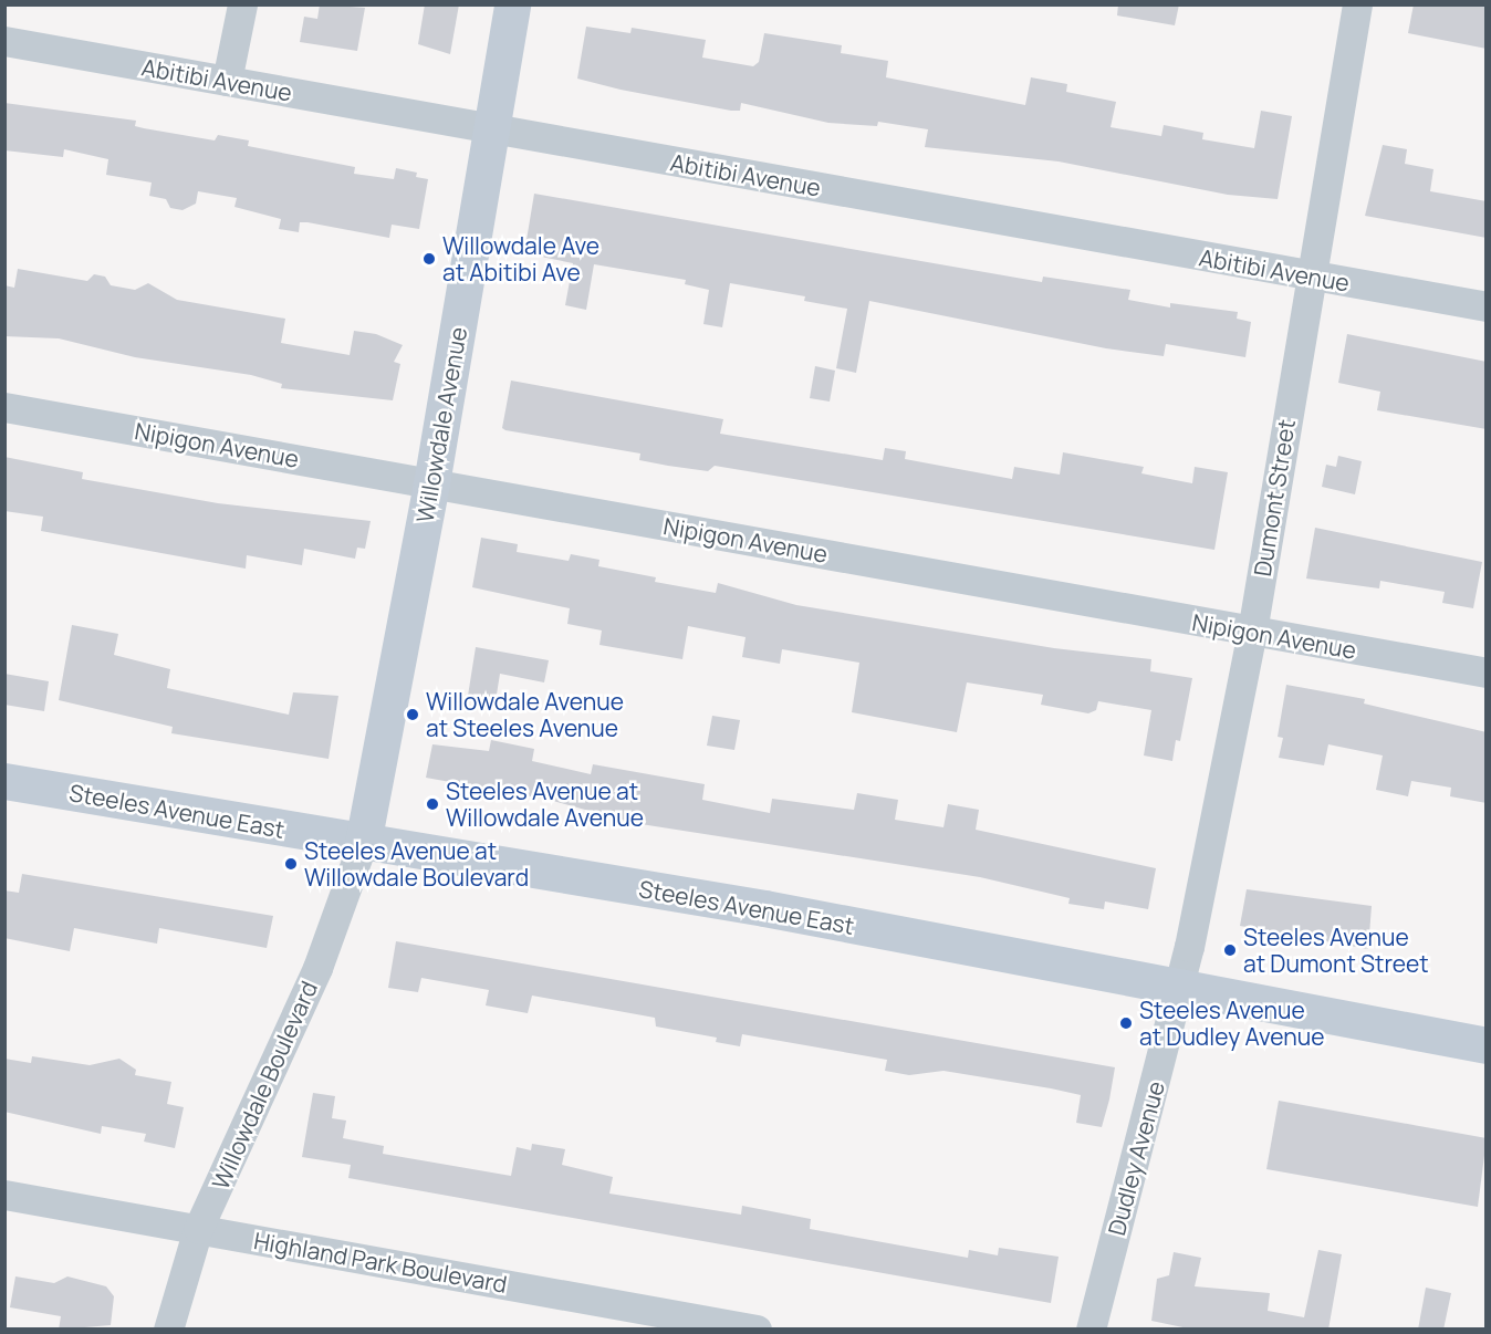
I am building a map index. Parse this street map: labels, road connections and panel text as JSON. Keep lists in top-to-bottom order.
{
  "streets": {
    "main road": ["Willowdale Avenue", "Steeles Avenue East"],
    "street": [
      "Abitibi Avenue",
      "Nipigon Avenue",
      "Dumont Street",
      "Willowdale Boulevard",
      "Dudley Avenue",
      "Highland Park Boulevard"
    ]
  },
  "crossings": [
    ["Abitibi Avenue", "Willowdale Avenue"],
    ["Abitibi Avenue", "Dumont Street"],
    ["Willowdale Avenue", "Nipigon Avenue"],
    ["Willowdale Avenue", "Steeles Avenue East"],
    ["Willowdale Avenue", "Willowdale Boulevard"],
    ["Nipigon Avenue", "Dumont Street"],
    ["Dumont Street", "Steeles Avenue East"],
    ["Dumont Street", "Dudley Avenue"],
    ["Steeles Avenue East", "Willowdale Boulevard"],
    ["Steeles Avenue East", "Dudley Avenue"],
    ["Willowdale Boulevard", "Highland Park Boulevard"]
  ],
  "places": [
    "Willowdale Ave at Abitibi Ave",
    "Willowdale Avenue at Steeles Avenue",
    "Steeles Avenue at Willowdale Avenue",
    "Steeles Avenue at Willowdale Boulevard",
    "Steeles Avenue at Dumont Street",
    "Steeles Avenue at Dudley Avenue"
  ]
}
